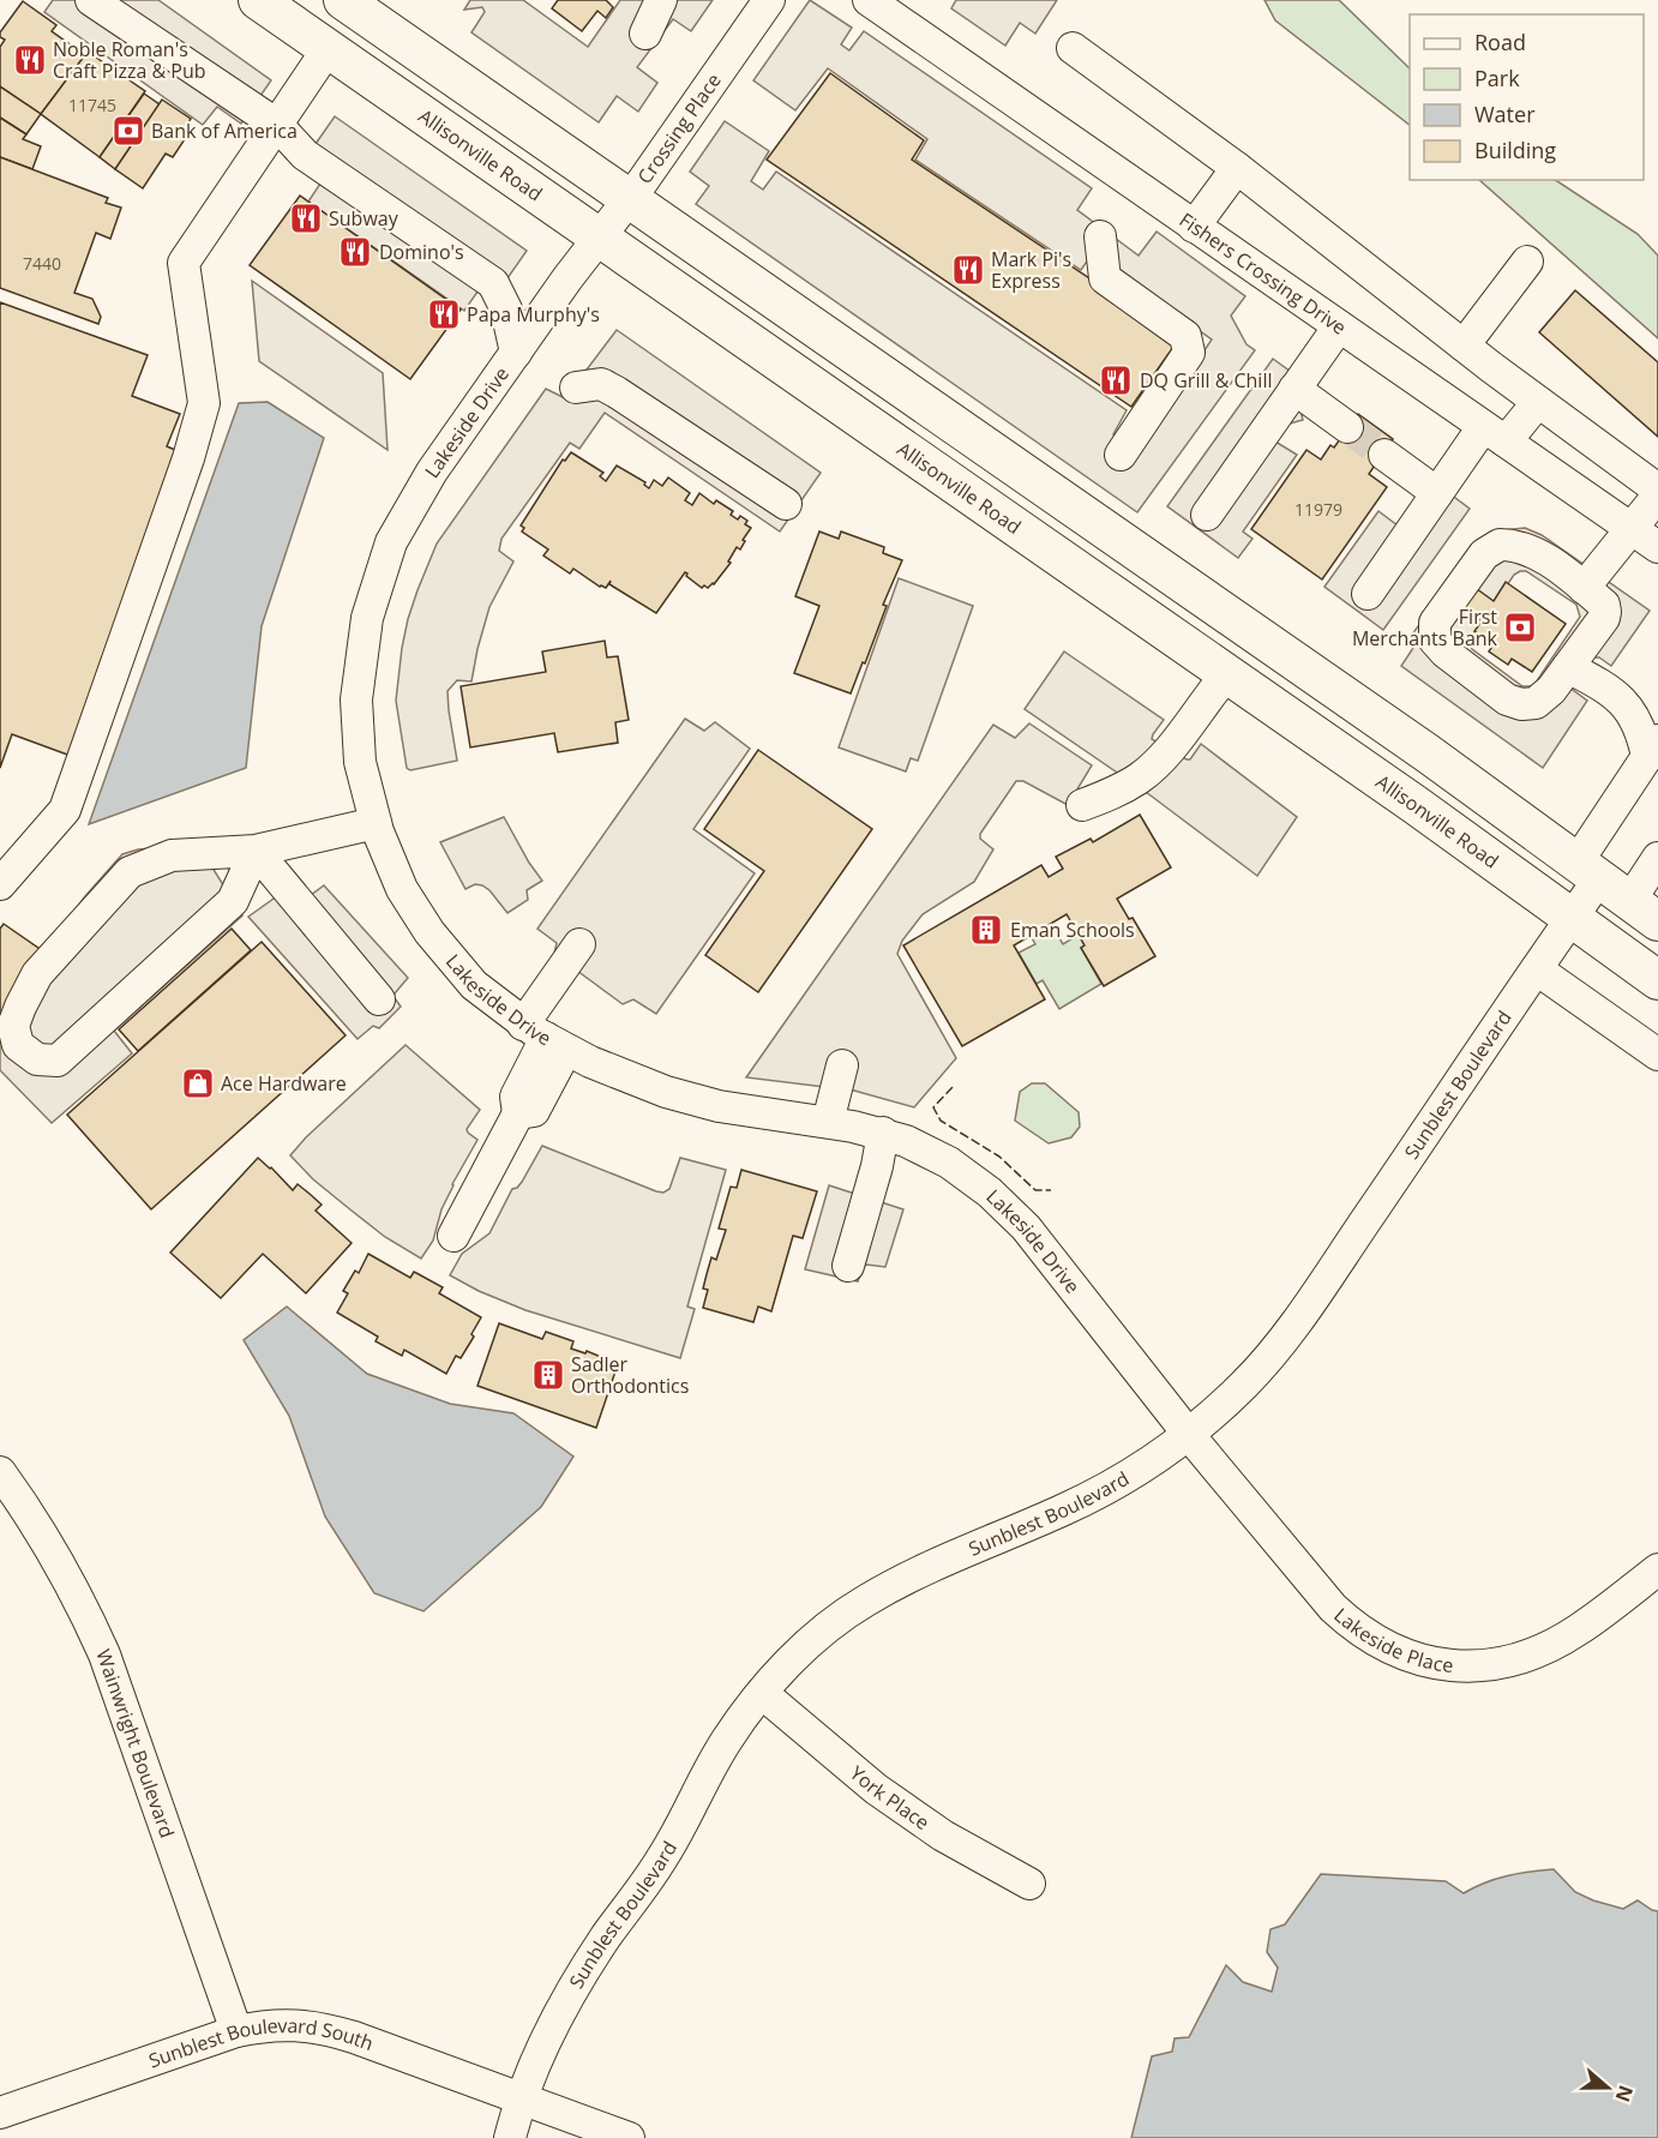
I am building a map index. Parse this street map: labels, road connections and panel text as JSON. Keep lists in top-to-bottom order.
{
  "streets": {
    "main road": ["Allisonville Road"],
    "street": [
      "Crossing Place",
      "Fishers Crossing Drive",
      "Lakeside Drive",
      "Sunblest Boulevard",
      "Lakeside Place",
      "Wainwright Boulevard",
      "York Place",
      "Sunblest Boulevard South"
    ]
  },
  "crossings": [
    ["Crossing Place", "Allisonville Road"],
    ["Crossing Place", "Lakeside Drive"],
    ["Allisonville Road", "Lakeside Drive"],
    ["Allisonville Road", "Sunblest Boulevard"],
    ["Lakeside Drive", "Sunblest Boulevard"],
    ["Lakeside Drive", "Lakeside Place"],
    ["Sunblest Boulevard", "Lakeside Place"],
    ["Sunblest Boulevard", "York Place"],
    ["Sunblest Boulevard", "Sunblest Boulevard South"],
    ["Wainwright Boulevard", "Sunblest Boulevard South"]
  ],
  "places": {
    "restaurant": [
      "Noble Roman's Craft Pizza & Pub",
      "Subway",
      "Domino's",
      "Mark Pi's Express",
      "Papa Murphy's",
      "DQ Grill & Chill"
    ],
    "bank": ["Bank of America", "First Merchants Bank"],
    "building": ["Eman Schools", "Sadler Orthodontics"],
    "shop": ["Ace Hardware"]
  },
  "house_numbers": ["11745", "7440", "11979"],
  "legend": [
    "Road",
    "Park",
    "Water",
    "Building"
  ],
  "north": "right"
}
